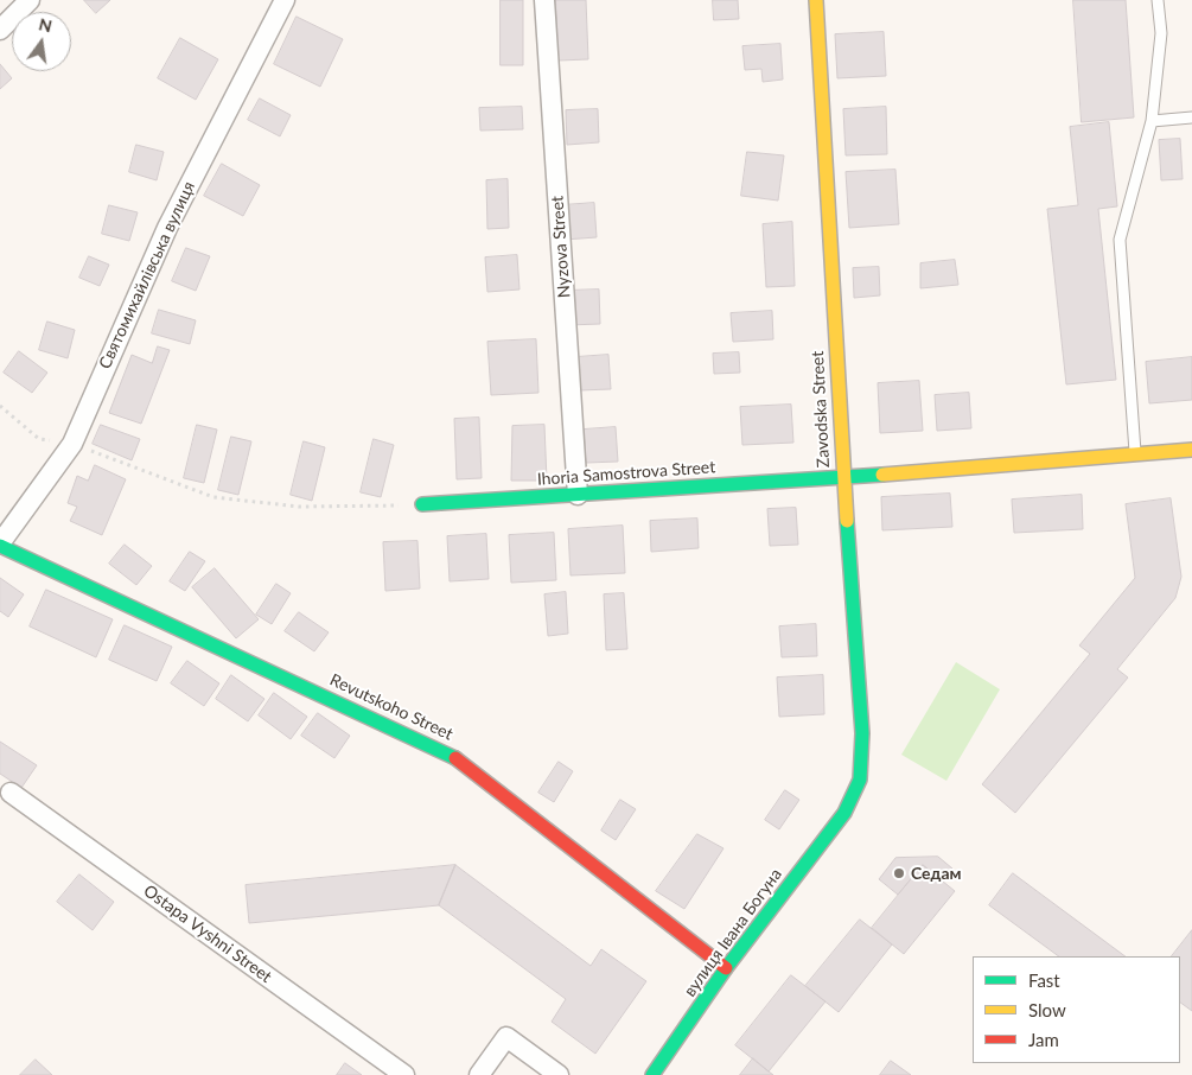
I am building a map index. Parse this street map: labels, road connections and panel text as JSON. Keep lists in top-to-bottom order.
{
  "streets": {
    "street": [
      "Nyzova Street",
      "Святомихайлівська вулиця",
      "Zavodska Street",
      "Ihoria Samostrova Street",
      "Revutskoho Street",
      "вулиця Івана Богуна",
      "Ostapa Vyshni Street"
    ]
  },
  "crossings": [
    ["Nyzova Street", "Ihoria Samostrova Street"],
    ["Святомихайлівська вулиця", "Revutskoho Street"],
    ["Zavodska Street", "Ihoria Samostrova Street"],
    ["Zavodska Street", "вулиця Івана Богуна"],
    ["Revutskoho Street", "вулиця Івана Богуна"]
  ],
  "places": ["Седам"],
  "legend": ["Fast", "Slow", "Jam"],
  "north": "top"
}
